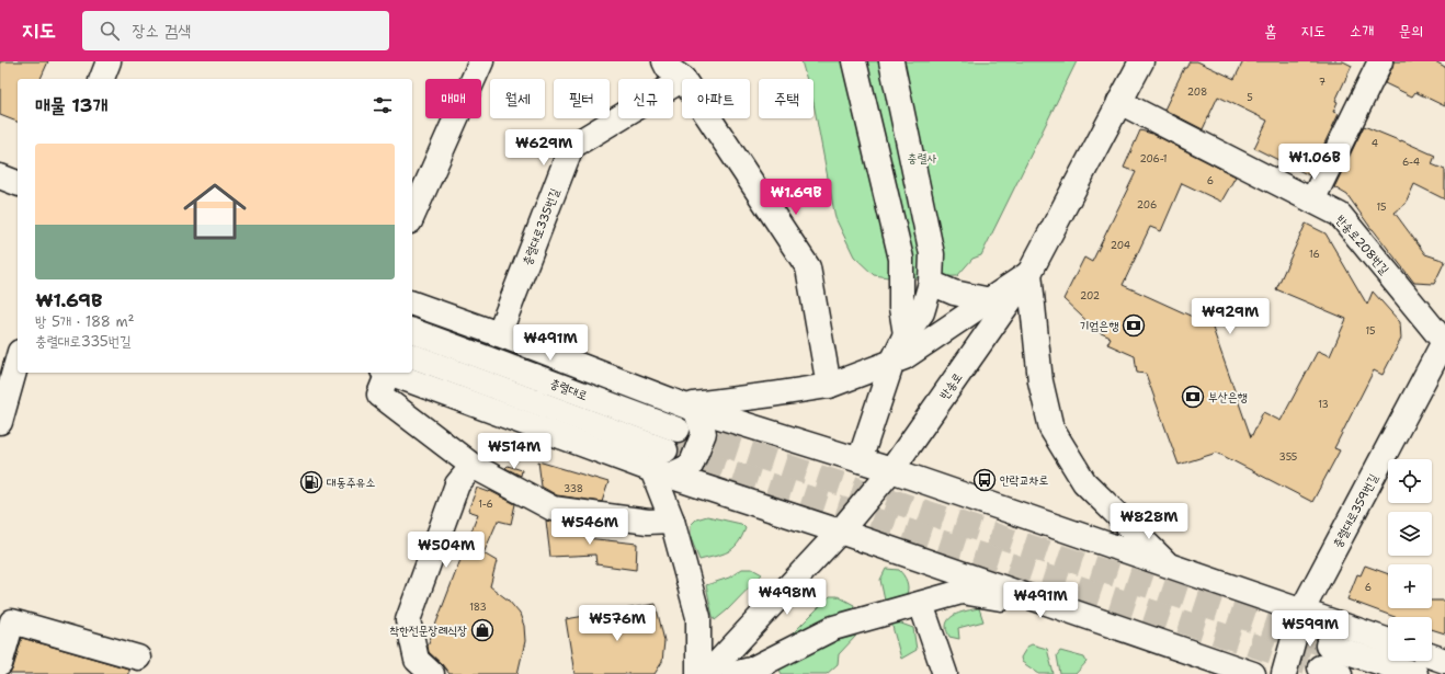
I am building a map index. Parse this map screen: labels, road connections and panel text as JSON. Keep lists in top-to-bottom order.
{
  "streets": {
    "main road": [
      "충렬대로335번길",
      "반송로208번길",
      "반송로",
      "충렬대로",
      "충렬대로359번길"
    ]
  },
  "crossings": [
    ["반송로208번길", "반송로"],
    ["반송로208번길", "충렬대로359번길"]
  ],
  "parks": ["충렬사"],
  "places": {
    "bank": ["기업은행", "부산은행"],
    "bus stop": ["안락교차로"],
    "fuel station": ["대동주유소"],
    "shop": ["착한전문장례식장"]
  },
  "house_numbers": [
    "7",
    "208",
    "5",
    "4",
    "206-1",
    "6-4",
    "6",
    "206",
    "15",
    "204",
    "16",
    "202",
    "15",
    "13",
    "355",
    "338",
    "1-6",
    "6",
    "183"
  ],
  "page": {
    "header": "지도",
    "search": "장소 검색",
    "nav": [
      "홈",
      "지도",
      "소개",
      "문의"
    ],
    "chip": [
      "매매",
      "월세",
      "필터",
      "신규",
      "아파트",
      "주택"
    ],
    "heading": "매물 13개",
    "price": [
      "₩629M",
      "₩1.06B",
      "₩1.69B",
      "₩929M",
      "₩491M",
      "₩514M",
      "₩828M",
      "₩546M",
      "₩504M",
      "₩498M",
      "₩491M",
      "₩576M",
      "₩599M"
    ],
    "list": [
      {
        "name": "₩1.69B",
        "note": "방 5개 · 188 m² · 충렬대로335번길"
      }
    ],
    "map_buttons": ["+", "−"]
  }
}
